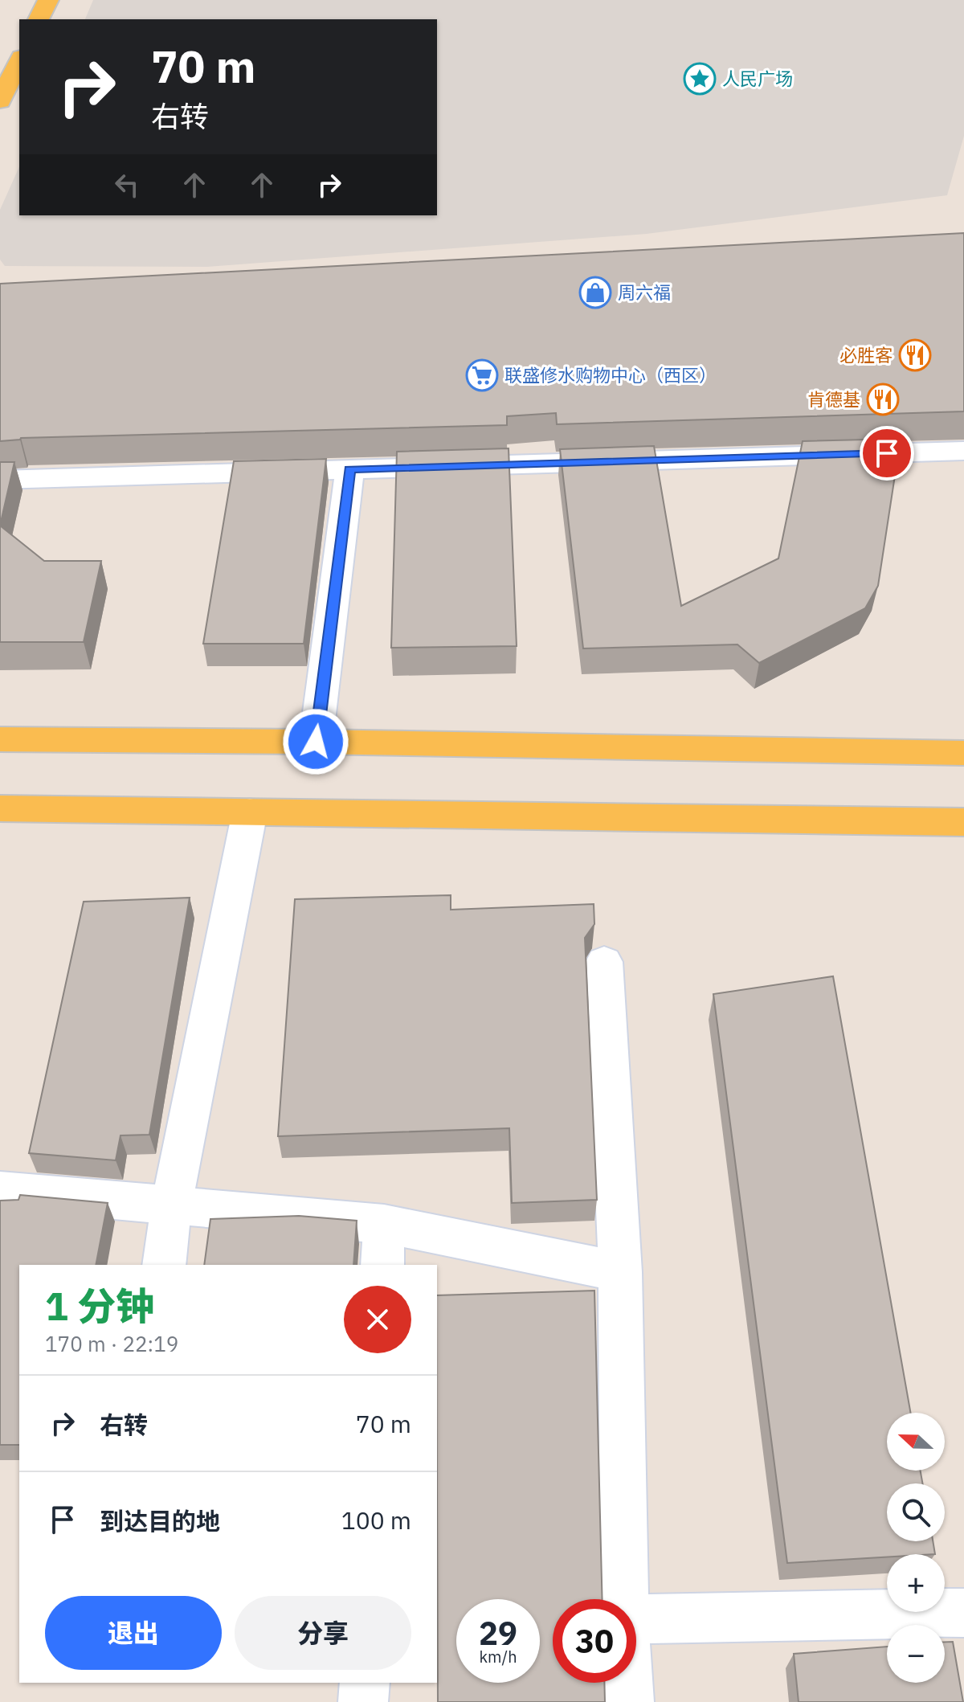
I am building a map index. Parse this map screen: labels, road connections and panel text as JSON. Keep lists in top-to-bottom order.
{
  "places": {
    "place": ["人民广场"],
    "shop": ["周六福"],
    "restaurant": ["必胜客", "肯德基"],
    "supermarket": ["联盛修水购物中心（西区）"]
  },
  "north": "left",
  "page": {
    "turn": ["70 m", "右转"],
    "heading": ["1 分钟", "170 m · 22:19"],
    "list": [
      {
        "name": "右转",
        "value": "70 m"
      },
      {
        "name": "到达目的地",
        "value": "100 m"
      }
    ],
    "map_buttons": ["+", "−"],
    "buttons": ["退出", "分享"],
    "speed": "29 km/h",
    "limit": "30"
  }
}
